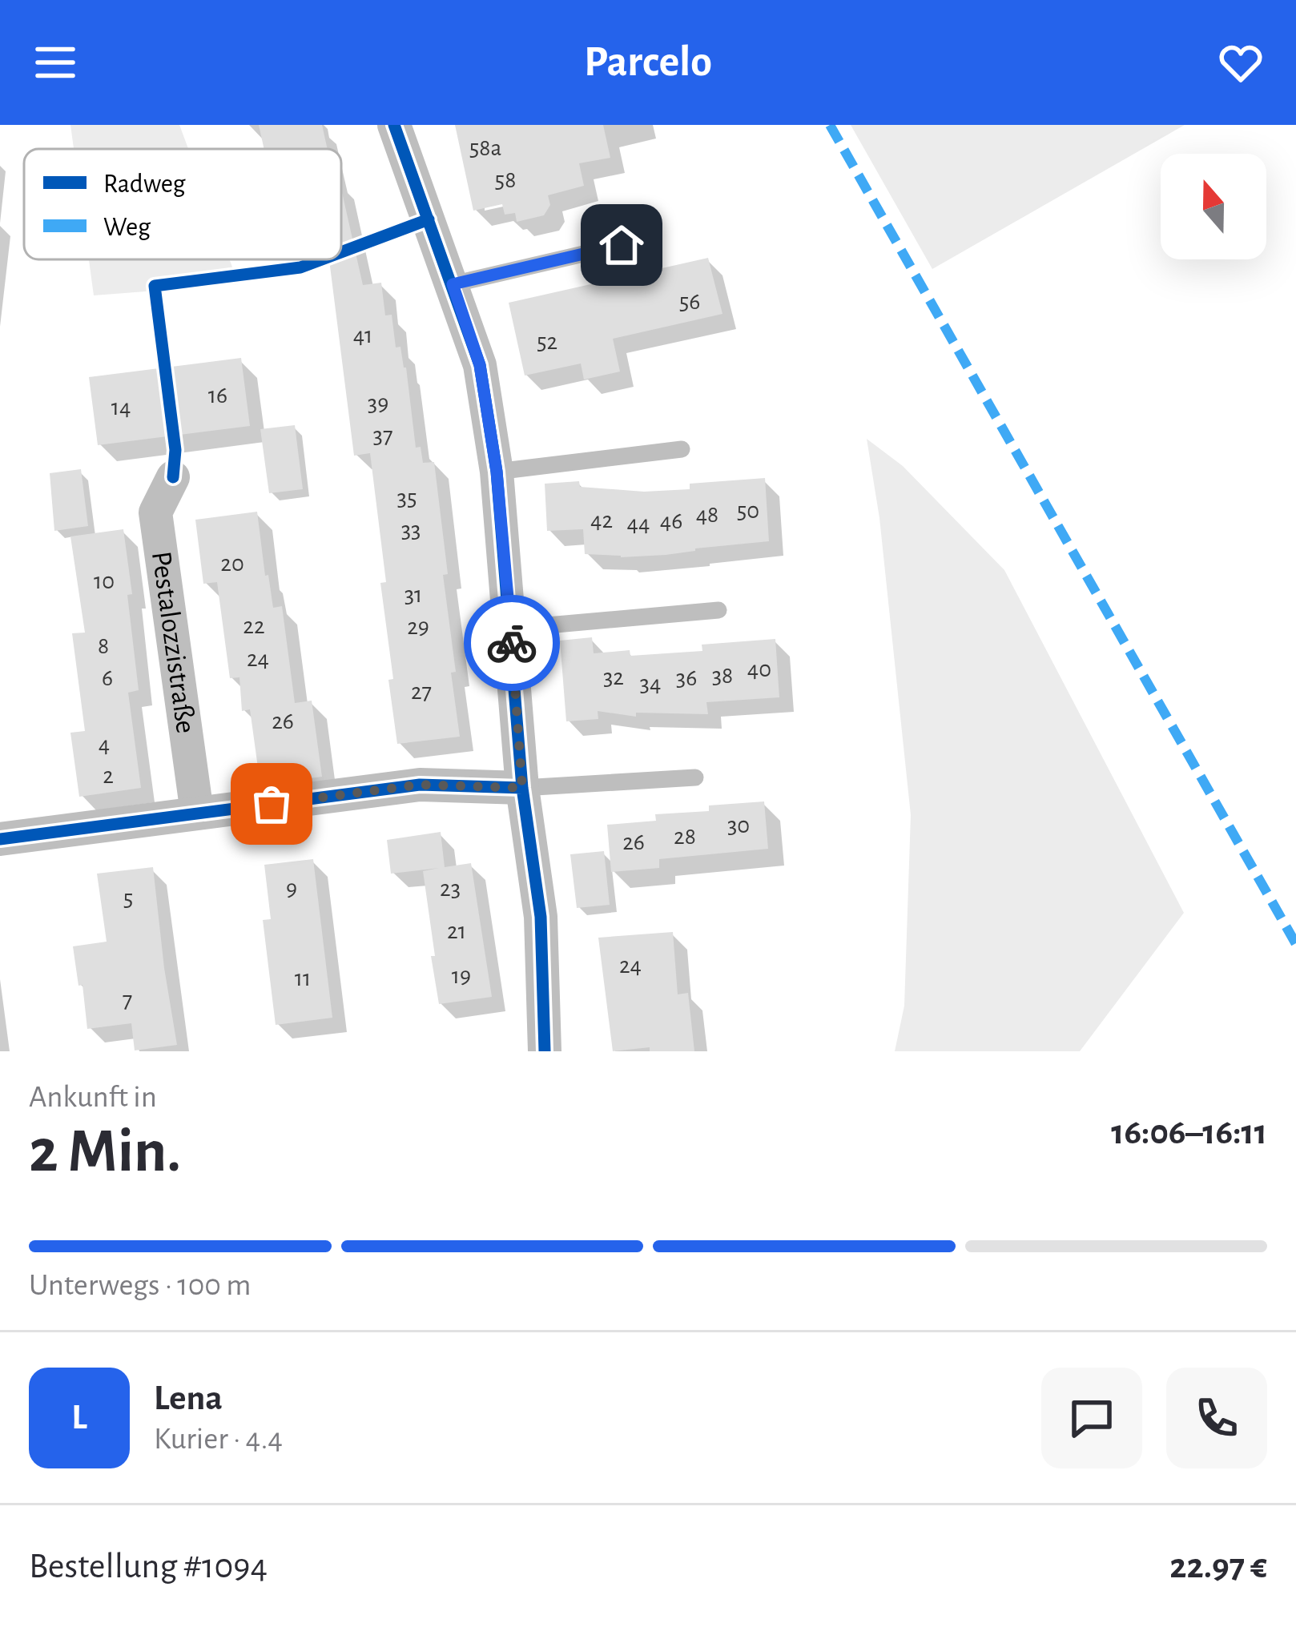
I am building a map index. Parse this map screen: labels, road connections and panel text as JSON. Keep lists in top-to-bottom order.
{
  "streets": {
    "street": ["Pestalozzistraße"]
  },
  "house_numbers": [
    "58a",
    "58",
    "56",
    "41",
    "52",
    "16",
    "39",
    "14",
    "37",
    "35",
    "50",
    "48",
    "42",
    "46",
    "44",
    "33",
    "20",
    "10",
    "31",
    "22",
    "29",
    "8",
    "24",
    "40",
    "38",
    "32",
    "6",
    "36",
    "34",
    "27",
    "26",
    "4",
    "2",
    "30",
    "28",
    "26",
    "9",
    "23",
    "5",
    "21",
    "24",
    "19",
    "11",
    "7"
  ],
  "legend": ["Radweg", "Weg"],
  "north": "top",
  "page": {
    "header": "Parcelo",
    "heading": ["2 Min.", "Ankunft in", "16:06–16:11"],
    "panel": [
      "Lena",
      "Kurier · 4.4",
      "Bestellung #1094",
      "22.97 €"
    ],
    "bar": "Unterwegs · 100 m",
    "round": "L"
  }
}
